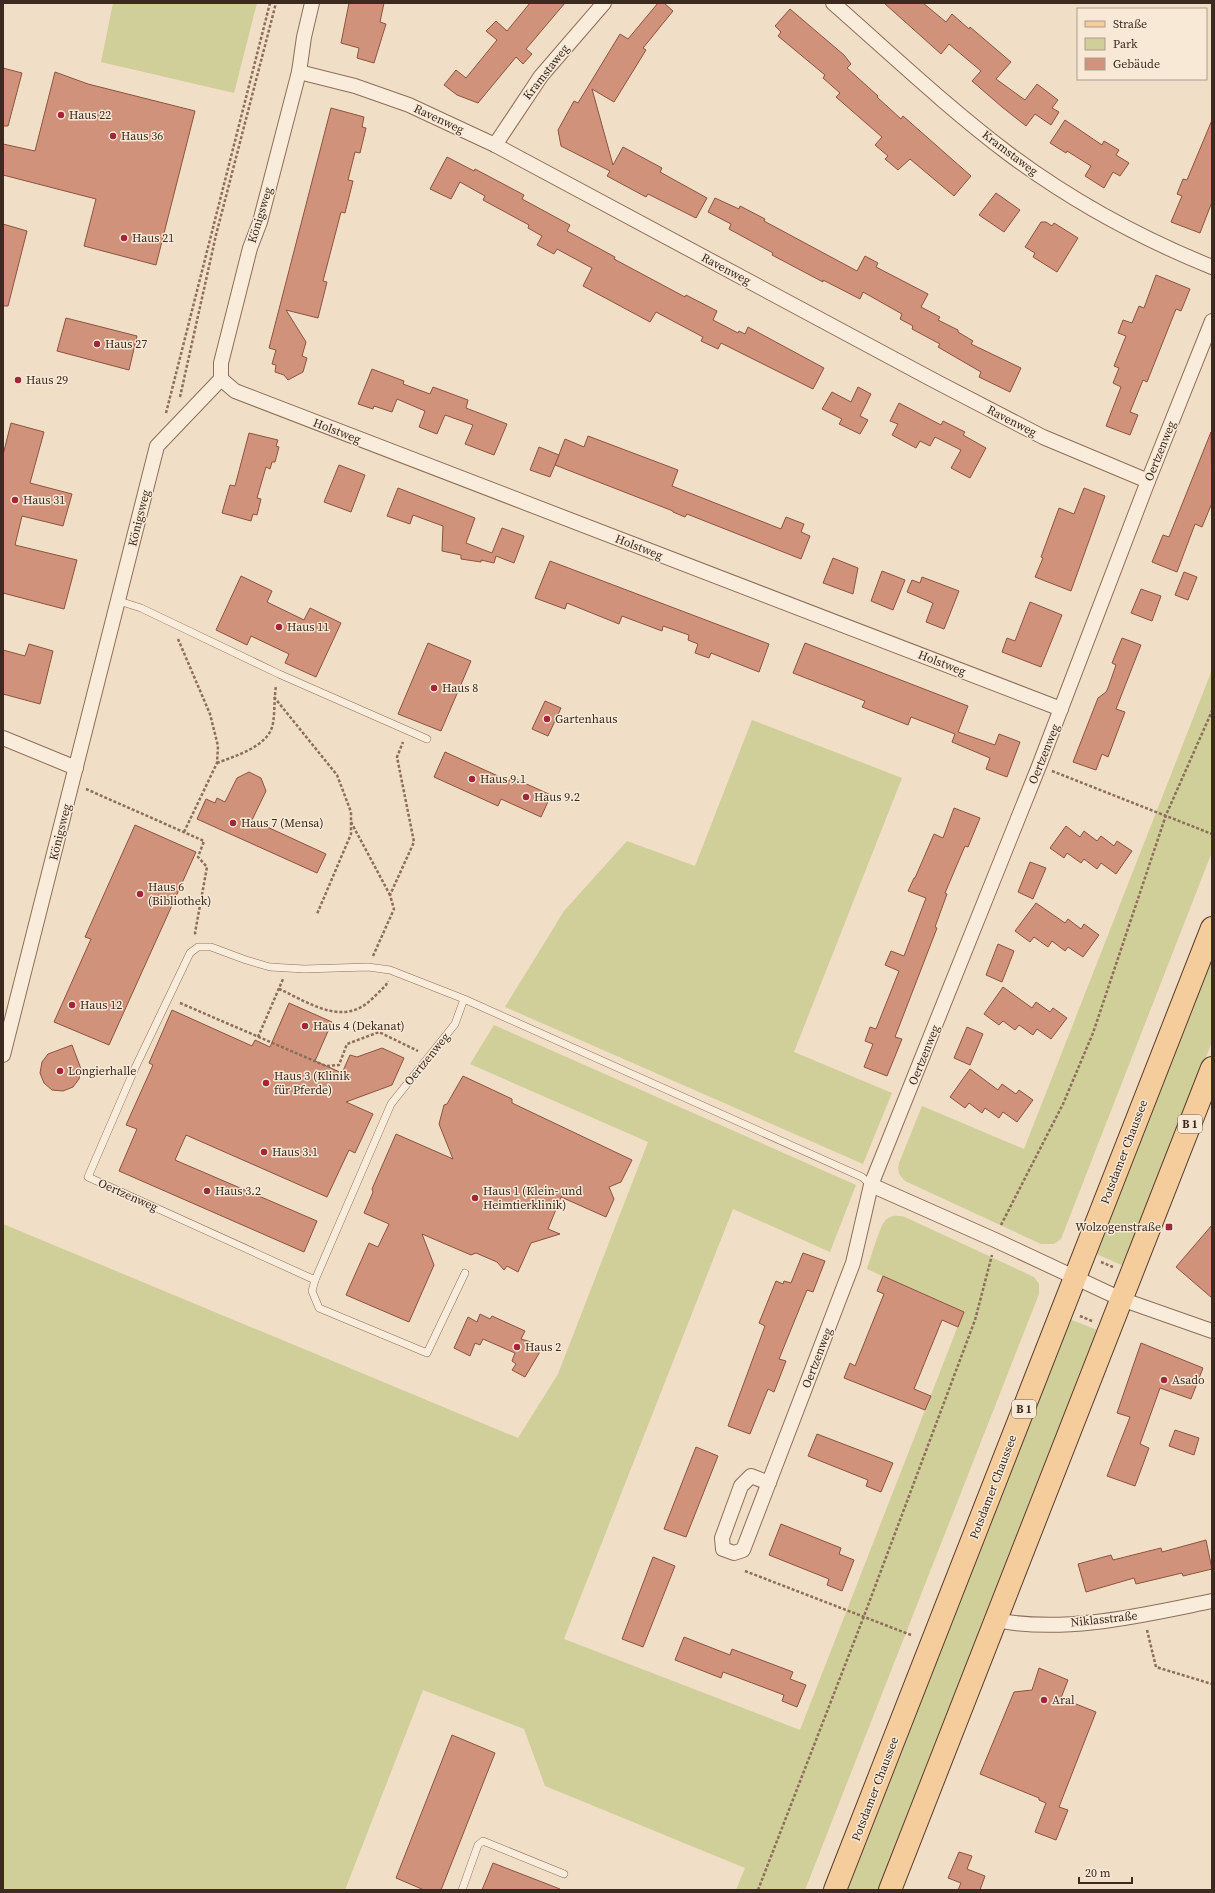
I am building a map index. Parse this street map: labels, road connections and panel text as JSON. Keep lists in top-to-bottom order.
{
  "streets": {
    "main road": ["B 1", "Potsdamer Chaussee"],
    "street": [
      "Kramstaweg",
      "Ravenweg",
      "Königsweg",
      "Holstweg",
      "Oertzenweg",
      "Niklasstraße"
    ]
  },
  "crossings": [
    ["Kramstaweg", "Ravenweg"],
    ["Ravenweg", "Königsweg"],
    ["Ravenweg", "Oertzenweg"],
    ["Königsweg", "Holstweg"],
    ["Holstweg", "Oertzenweg"],
    ["B 1", "Niklasstraße"]
  ],
  "places": {
    "other": [
      "Haus 22",
      "Haus 36",
      "Haus 21",
      "Haus 27",
      "Haus 29",
      "Haus 31",
      "Haus 11",
      "Haus 8",
      "Gartenhaus",
      "Haus 9.1",
      "Haus 9.2",
      "Haus 7 (Mensa)",
      "Haus 6 (Bibliothek)",
      "Haus 12",
      "Haus 4 (Dekanat)",
      "Longierhalle",
      "Haus 3 (Klinik für Pferde)",
      "Haus 3.1",
      "Haus 3.2",
      "Haus 1 (Klein- und Heimtierklinik)",
      "Haus 2",
      "Asado",
      "Aral"
    ],
    "transit": ["Wolzogenstraße"]
  },
  "legend": ["Straße", "Park", "Gebäude"],
  "scale_bar": "20 m"
}
